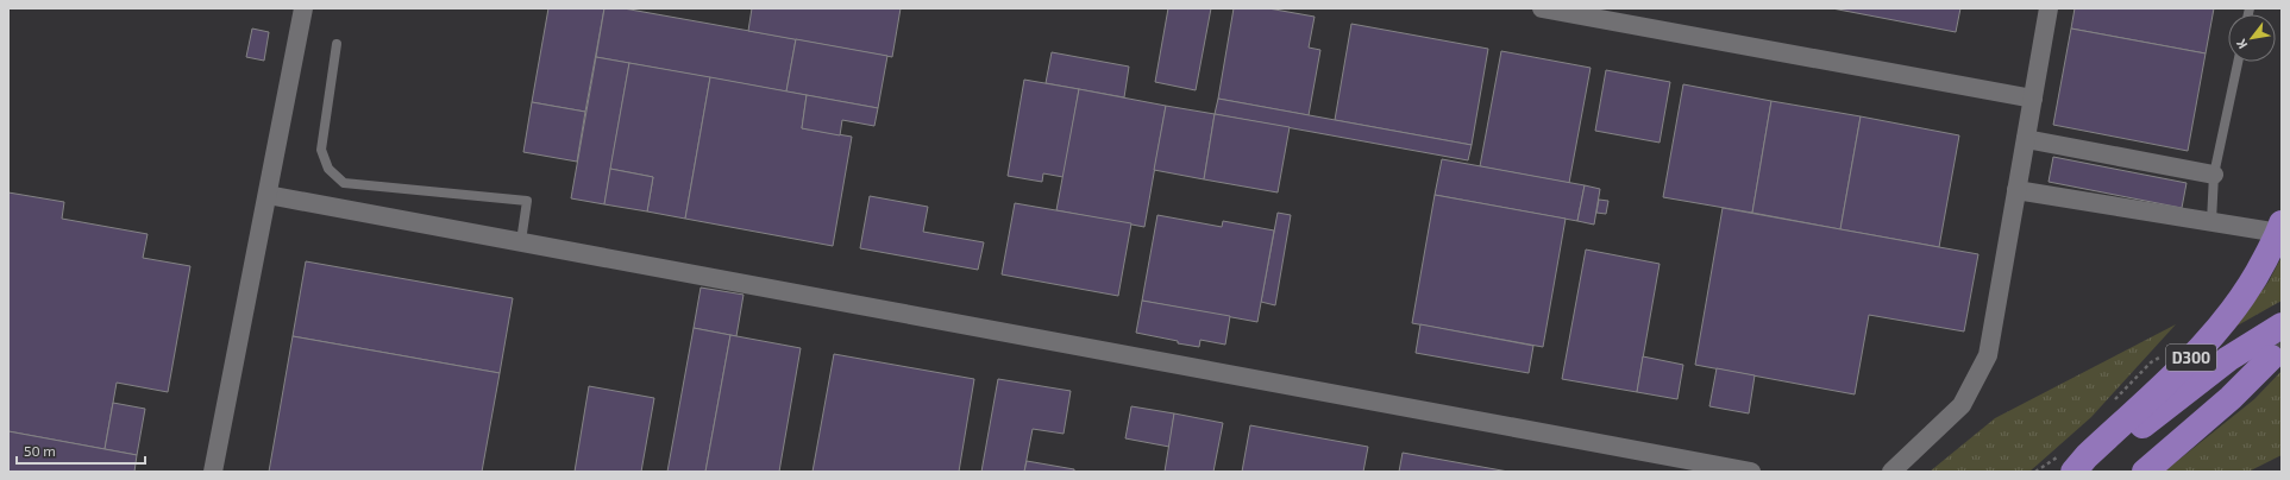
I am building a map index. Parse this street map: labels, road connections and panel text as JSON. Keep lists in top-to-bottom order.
{
  "streets": {
    "highway": ["D300"]
  },
  "scale_bar": "50 m",
  "north": "bottom left"
}
